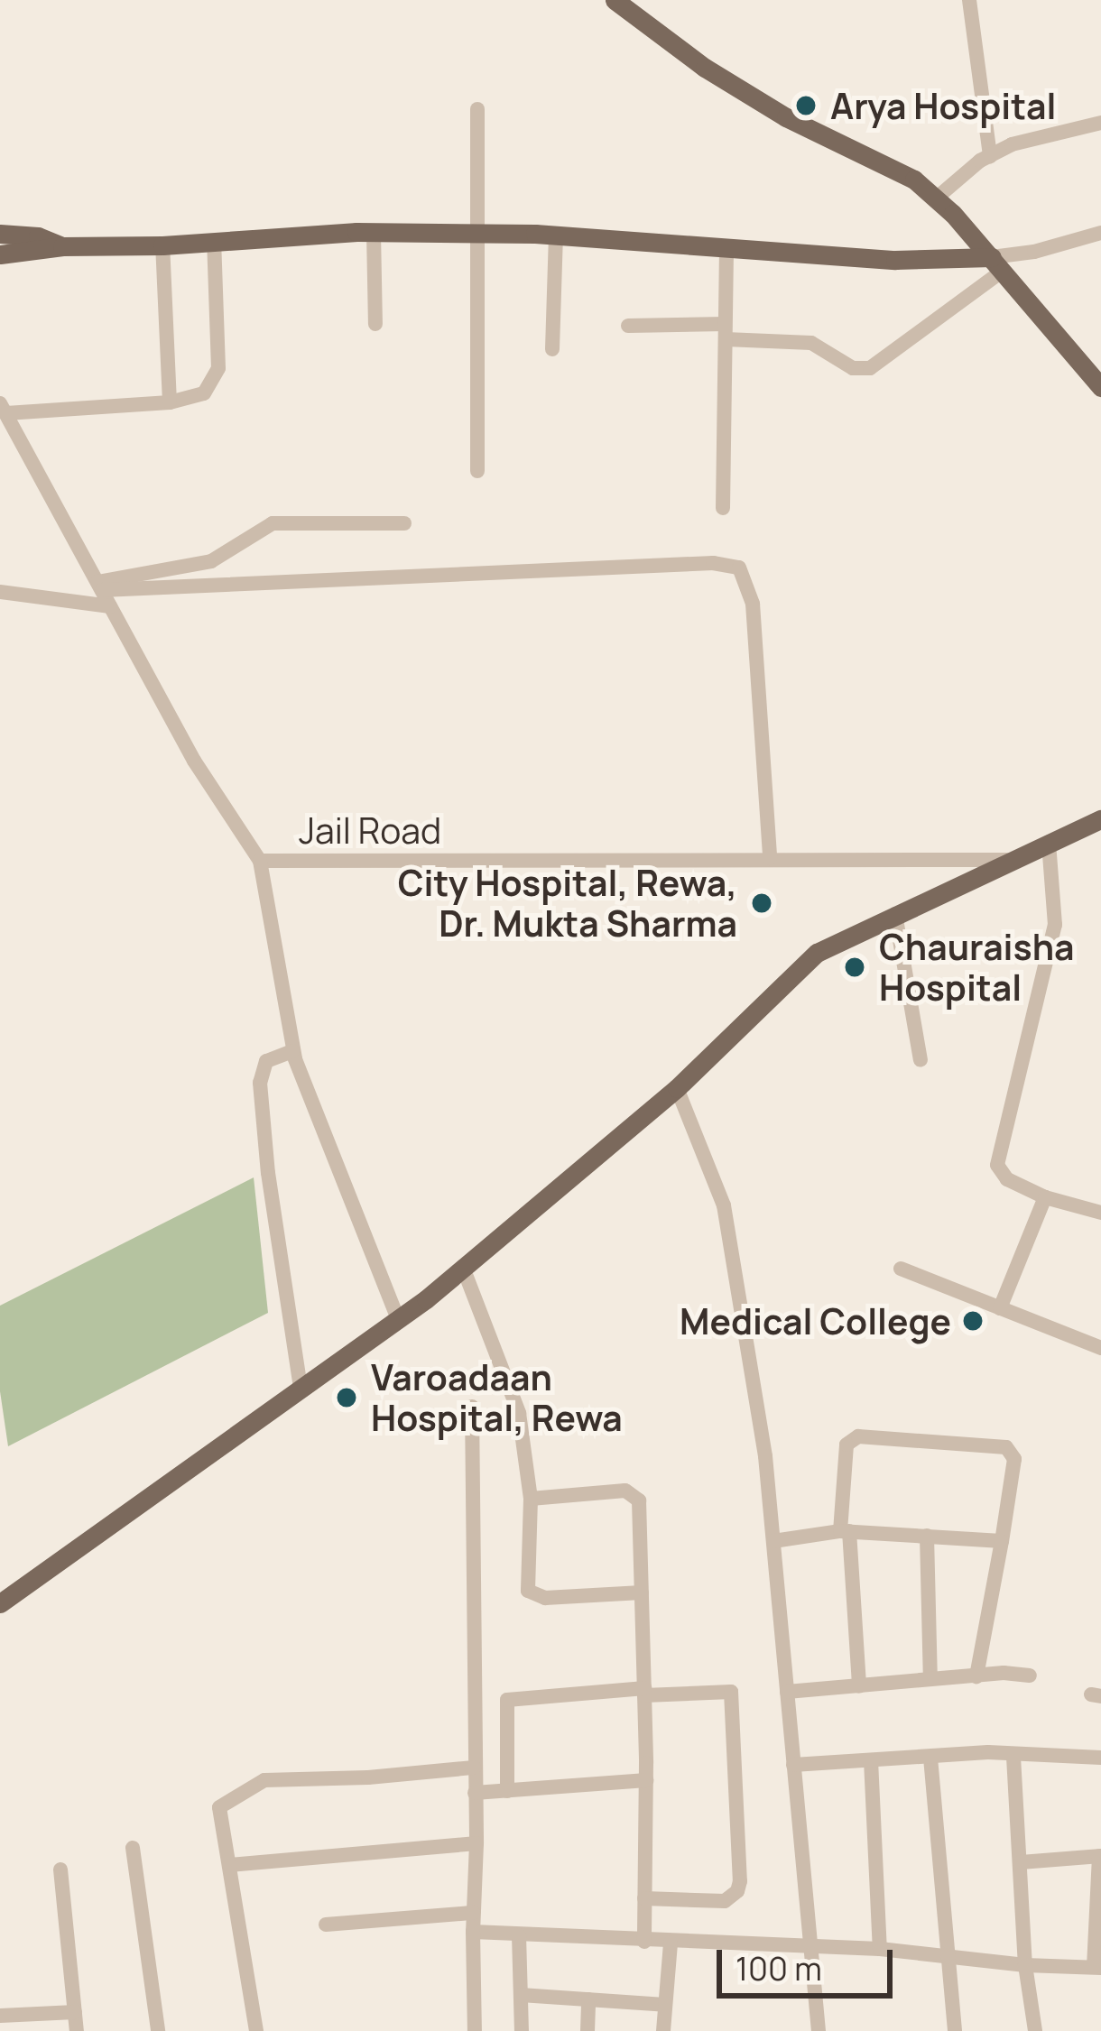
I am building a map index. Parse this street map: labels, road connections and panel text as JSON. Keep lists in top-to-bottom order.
{
  "streets": {
    "street": ["Jail Road"]
  },
  "places": [
    "Arya Hospital",
    "City Hospital, Rewa, Dr. Mukta Sharma",
    "Chauraisha Hospital",
    "Medical College",
    "Varoadaan Hospital, Rewa"
  ],
  "scale_bar": "100 m"
}
